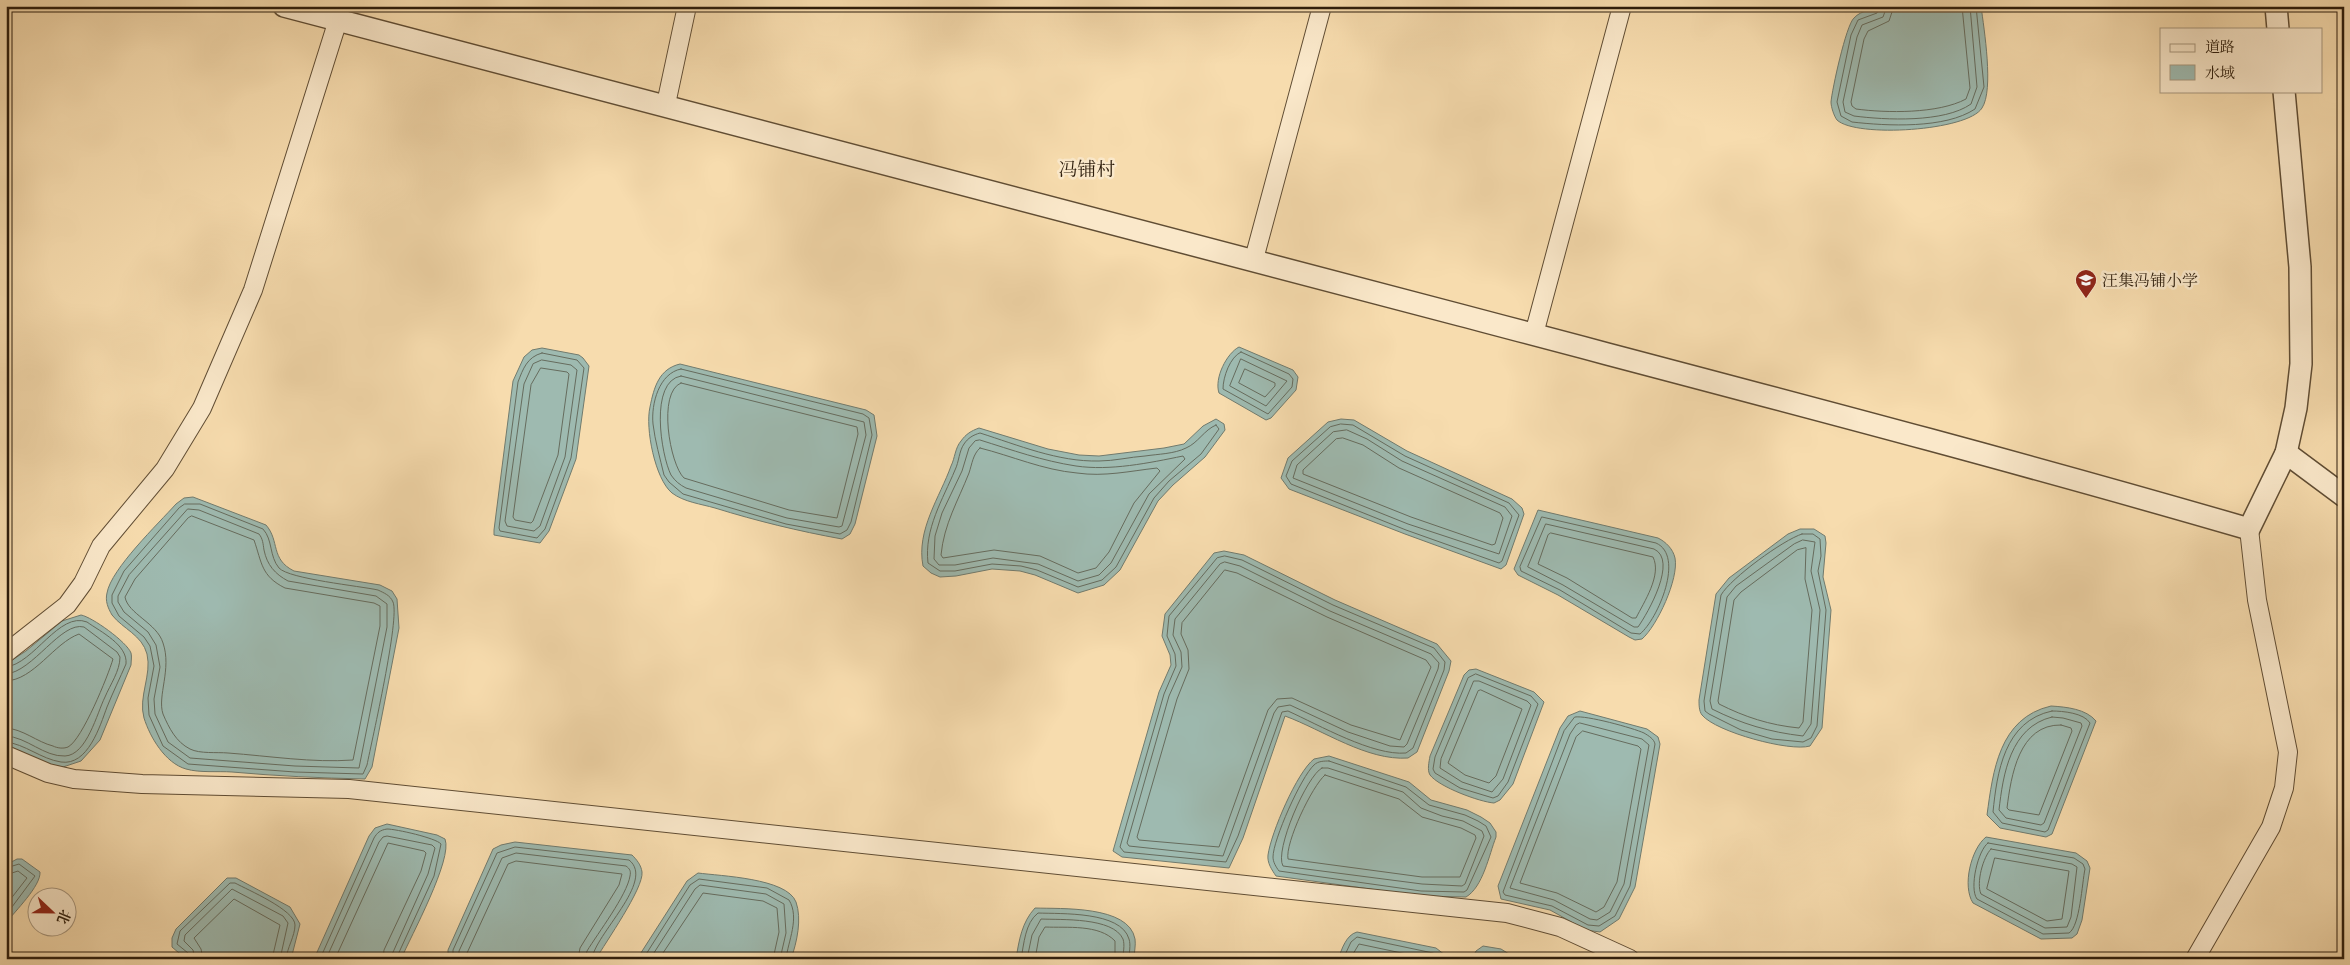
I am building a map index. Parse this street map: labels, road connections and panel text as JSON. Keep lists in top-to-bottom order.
{
  "districts": ["冯铺村"],
  "places": {
    "school or university": ["汪集冯铺小学"]
  },
  "legend": ["道路", "水域"],
  "north": "right"
}
